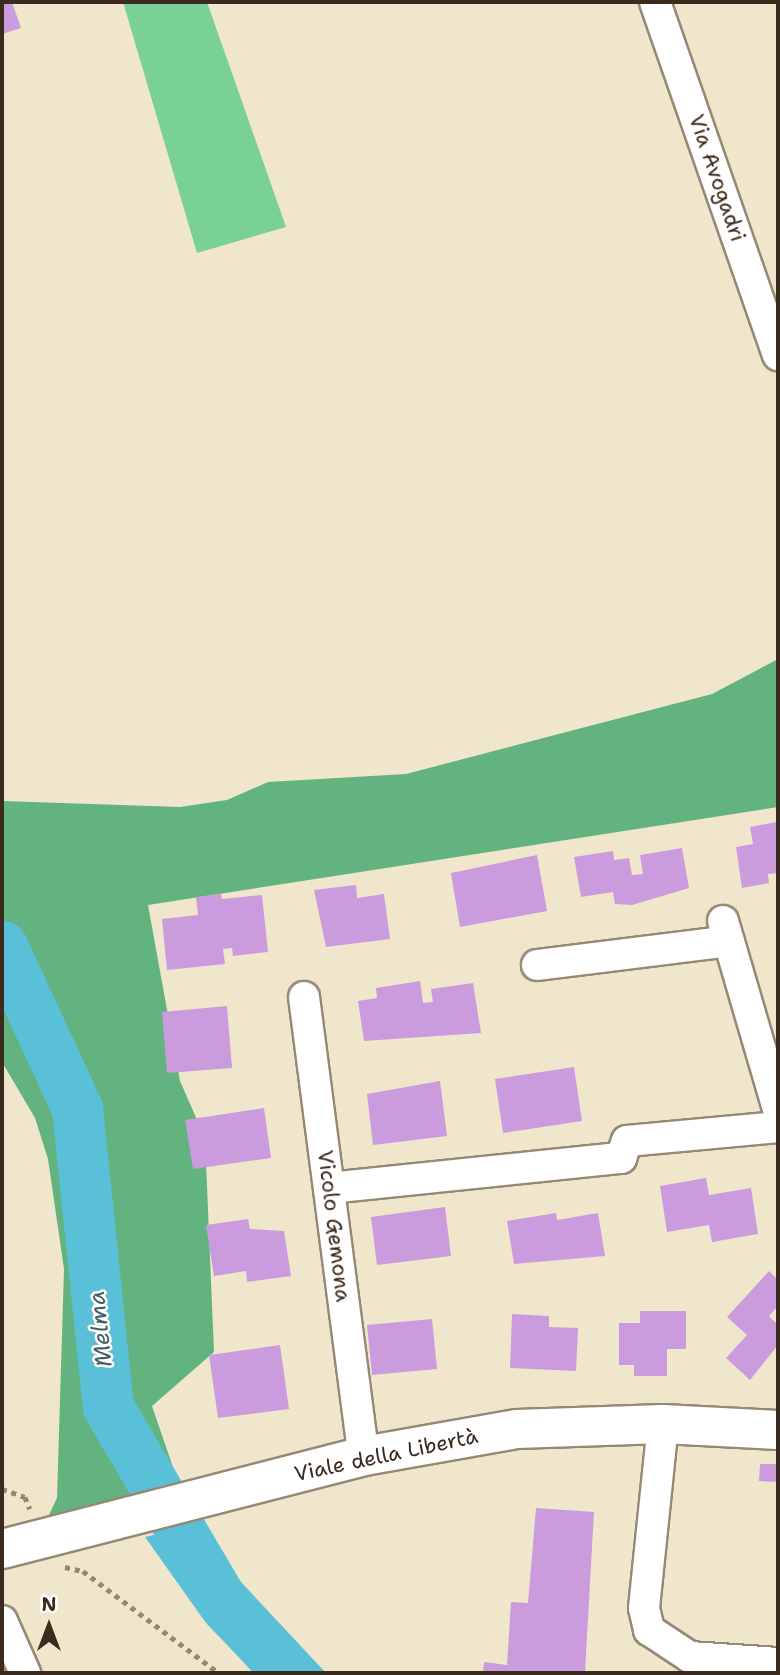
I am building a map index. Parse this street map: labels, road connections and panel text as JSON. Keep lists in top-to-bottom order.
{
  "streets": {
    "street": ["Via Avogadri", "Vicolo Gemona", "Viale della Libertà"]
  },
  "crossings": [
    ["Vicolo Gemona", "Viale della Libertà"]
  ],
  "water": ["Melma"],
  "north": "top"
}
